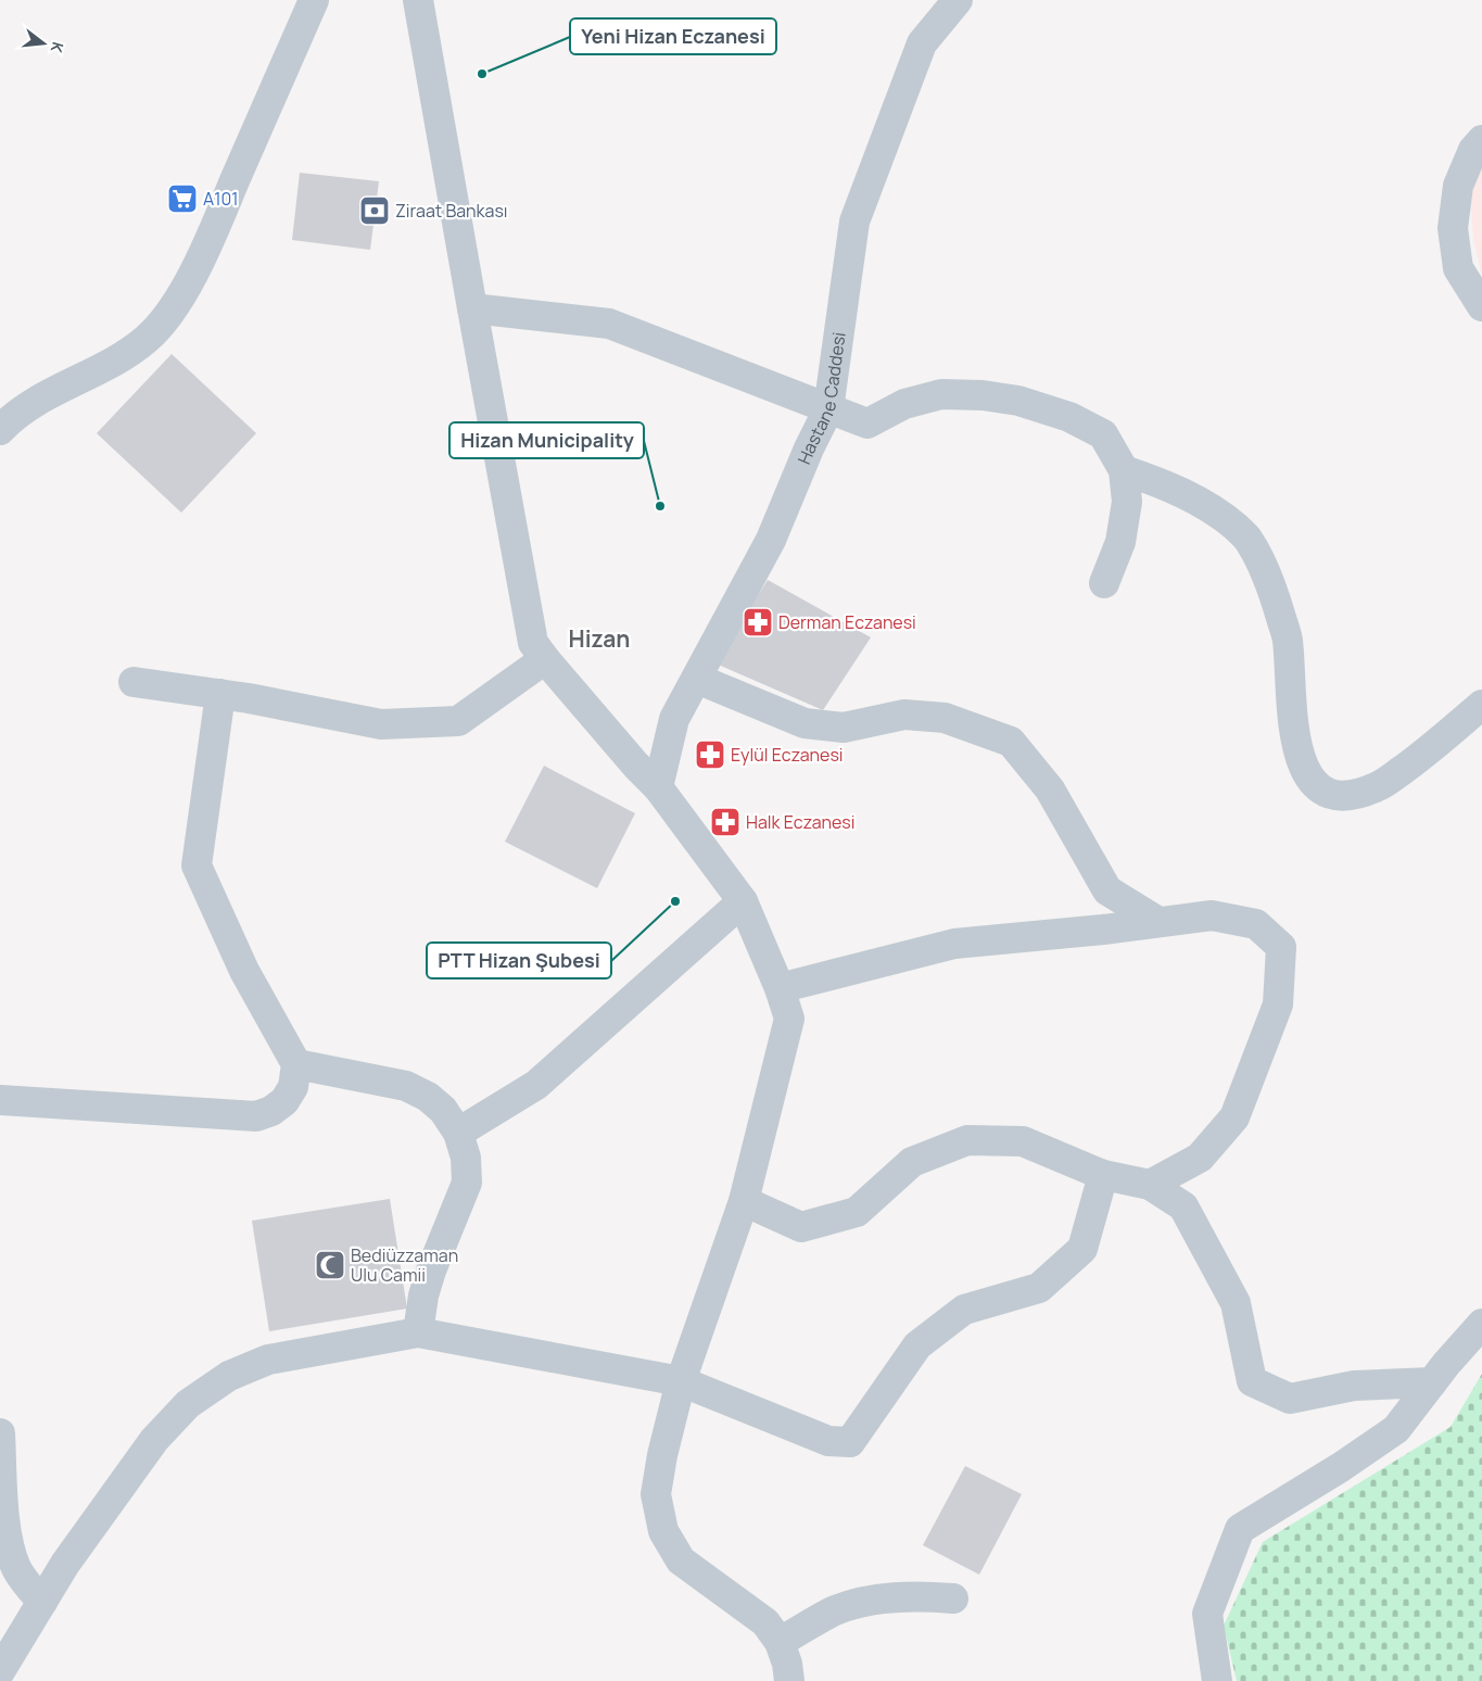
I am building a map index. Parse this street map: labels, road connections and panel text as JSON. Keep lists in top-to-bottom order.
{
  "streets": {
    "street": ["Hastane Caddesi"]
  },
  "districts": ["Hizan"],
  "places": {
    "other": ["Yeni Hizan Eczanesi", "Hizan Municipality", "PTT Hizan Şubesi"],
    "supermarket": ["A101"],
    "bank": ["Ziraat Bankası"],
    "pharmacy": ["Derman Eczanesi", "Eylül Eczanesi", "Halk Eczanesi"],
    "mosque": ["Bediüzzaman Ulu Camii"]
  },
  "north": "right"
}
